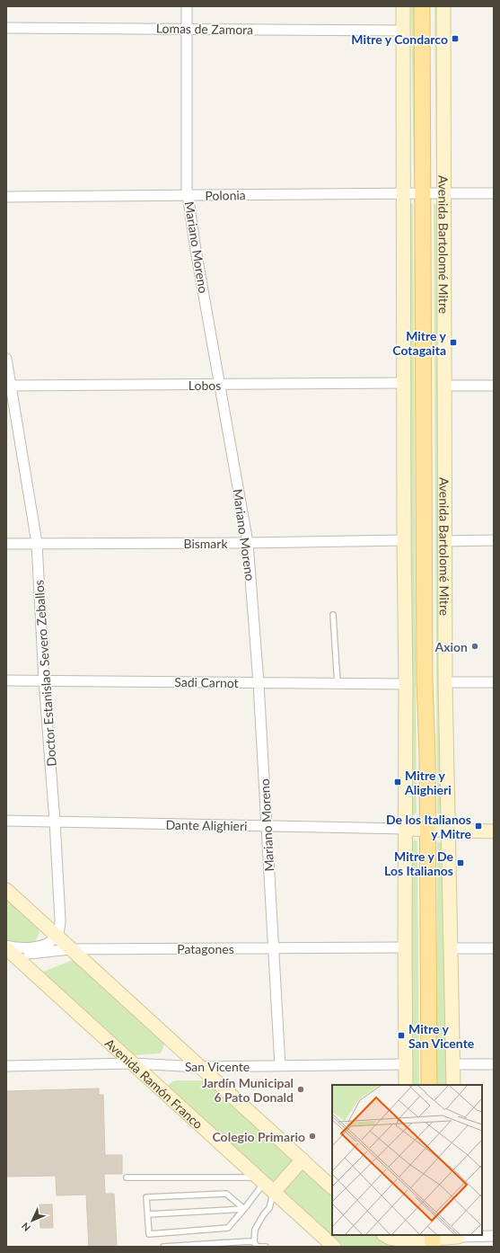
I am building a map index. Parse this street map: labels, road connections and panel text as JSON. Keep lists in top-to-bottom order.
{
  "streets": {
    "main road": ["Avenida Bartolomé Mitre"],
    "street": [
      "Lomas de Zamora",
      "Polonia",
      "Mariano Moreno",
      "Lobos",
      "Bismark",
      "Doctor Estanislao Severo Zeballos",
      "Sadi Carnot",
      "Dante Alighieri",
      "Patagones",
      "San Vicente",
      "Avenida Ramón Franco"
    ]
  },
  "crossings": [
    ["Lomas de Zamora", "Mariano Moreno"],
    ["Polonia", "Avenida Bartolomé Mitre"],
    ["Polonia", "Mariano Moreno"],
    ["Mariano Moreno", "Lobos"],
    ["Mariano Moreno", "Bismark"],
    ["Mariano Moreno", "Sadi Carnot"],
    ["Mariano Moreno", "Dante Alighieri"],
    ["Mariano Moreno", "Patagones"],
    ["Mariano Moreno", "San Vicente"],
    ["Lobos", "Doctor Estanislao Severo Zeballos"],
    ["Bismark", "Doctor Estanislao Severo Zeballos"],
    ["Doctor Estanislao Severo Zeballos", "Sadi Carnot"],
    ["Doctor Estanislao Severo Zeballos", "Dante Alighieri"],
    ["Patagones", "Avenida Ramón Franco"],
    ["San Vicente", "Avenida Ramón Franco"]
  ],
  "places": {
    "transit": [
      "Mitre y Condarco",
      "Mitre y Cotagaita",
      "Mitre y Alighieri",
      "De los Italianos y Mitre",
      "Mitre y De Los Italianos",
      "Mitre y San Vicente"
    ],
    "other": ["Axion", "Jardín Municipal 6 Pato Donald", "Colegio Primario"]
  },
  "north": "bottom left"
}
